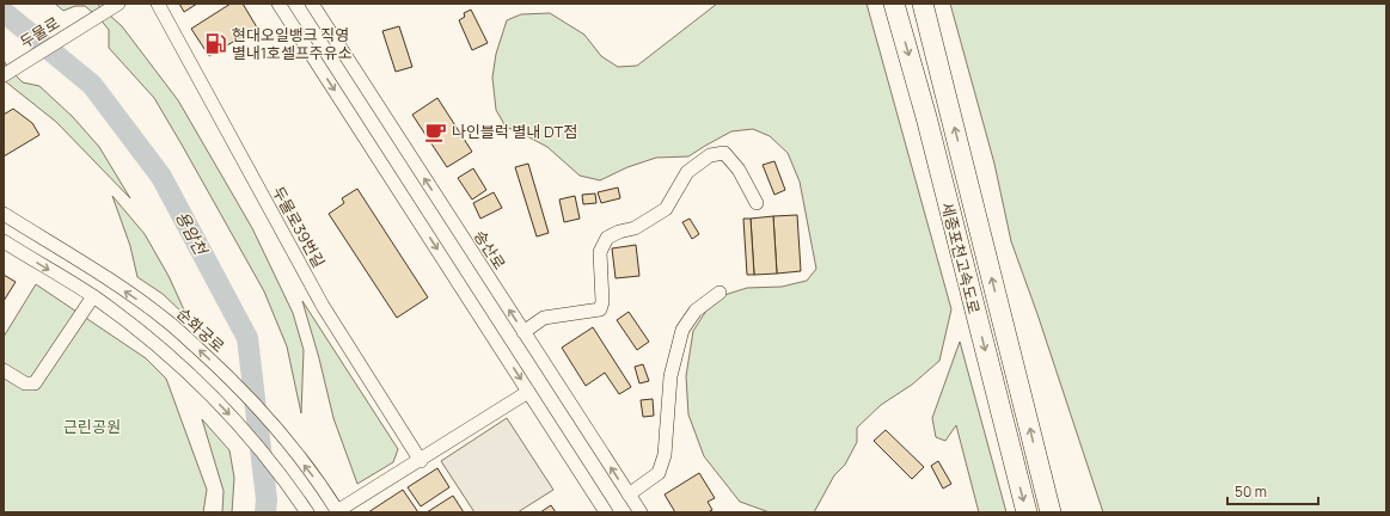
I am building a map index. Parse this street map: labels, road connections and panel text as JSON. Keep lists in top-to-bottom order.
{
  "streets": {
    "highway": ["세종포천고속도로"],
    "street": [
      "두물로",
      "두물로39번길",
      "송산로",
      "순화궁로"
    ]
  },
  "water": ["용암천"],
  "parks": ["근린공원"],
  "places": {
    "fuel station": ["현대오일뱅크 직영 별내1호셀프주유소"],
    "cafe": ["나인블럭 별내 DT점"]
  },
  "scale_bar": "50 m"
}
